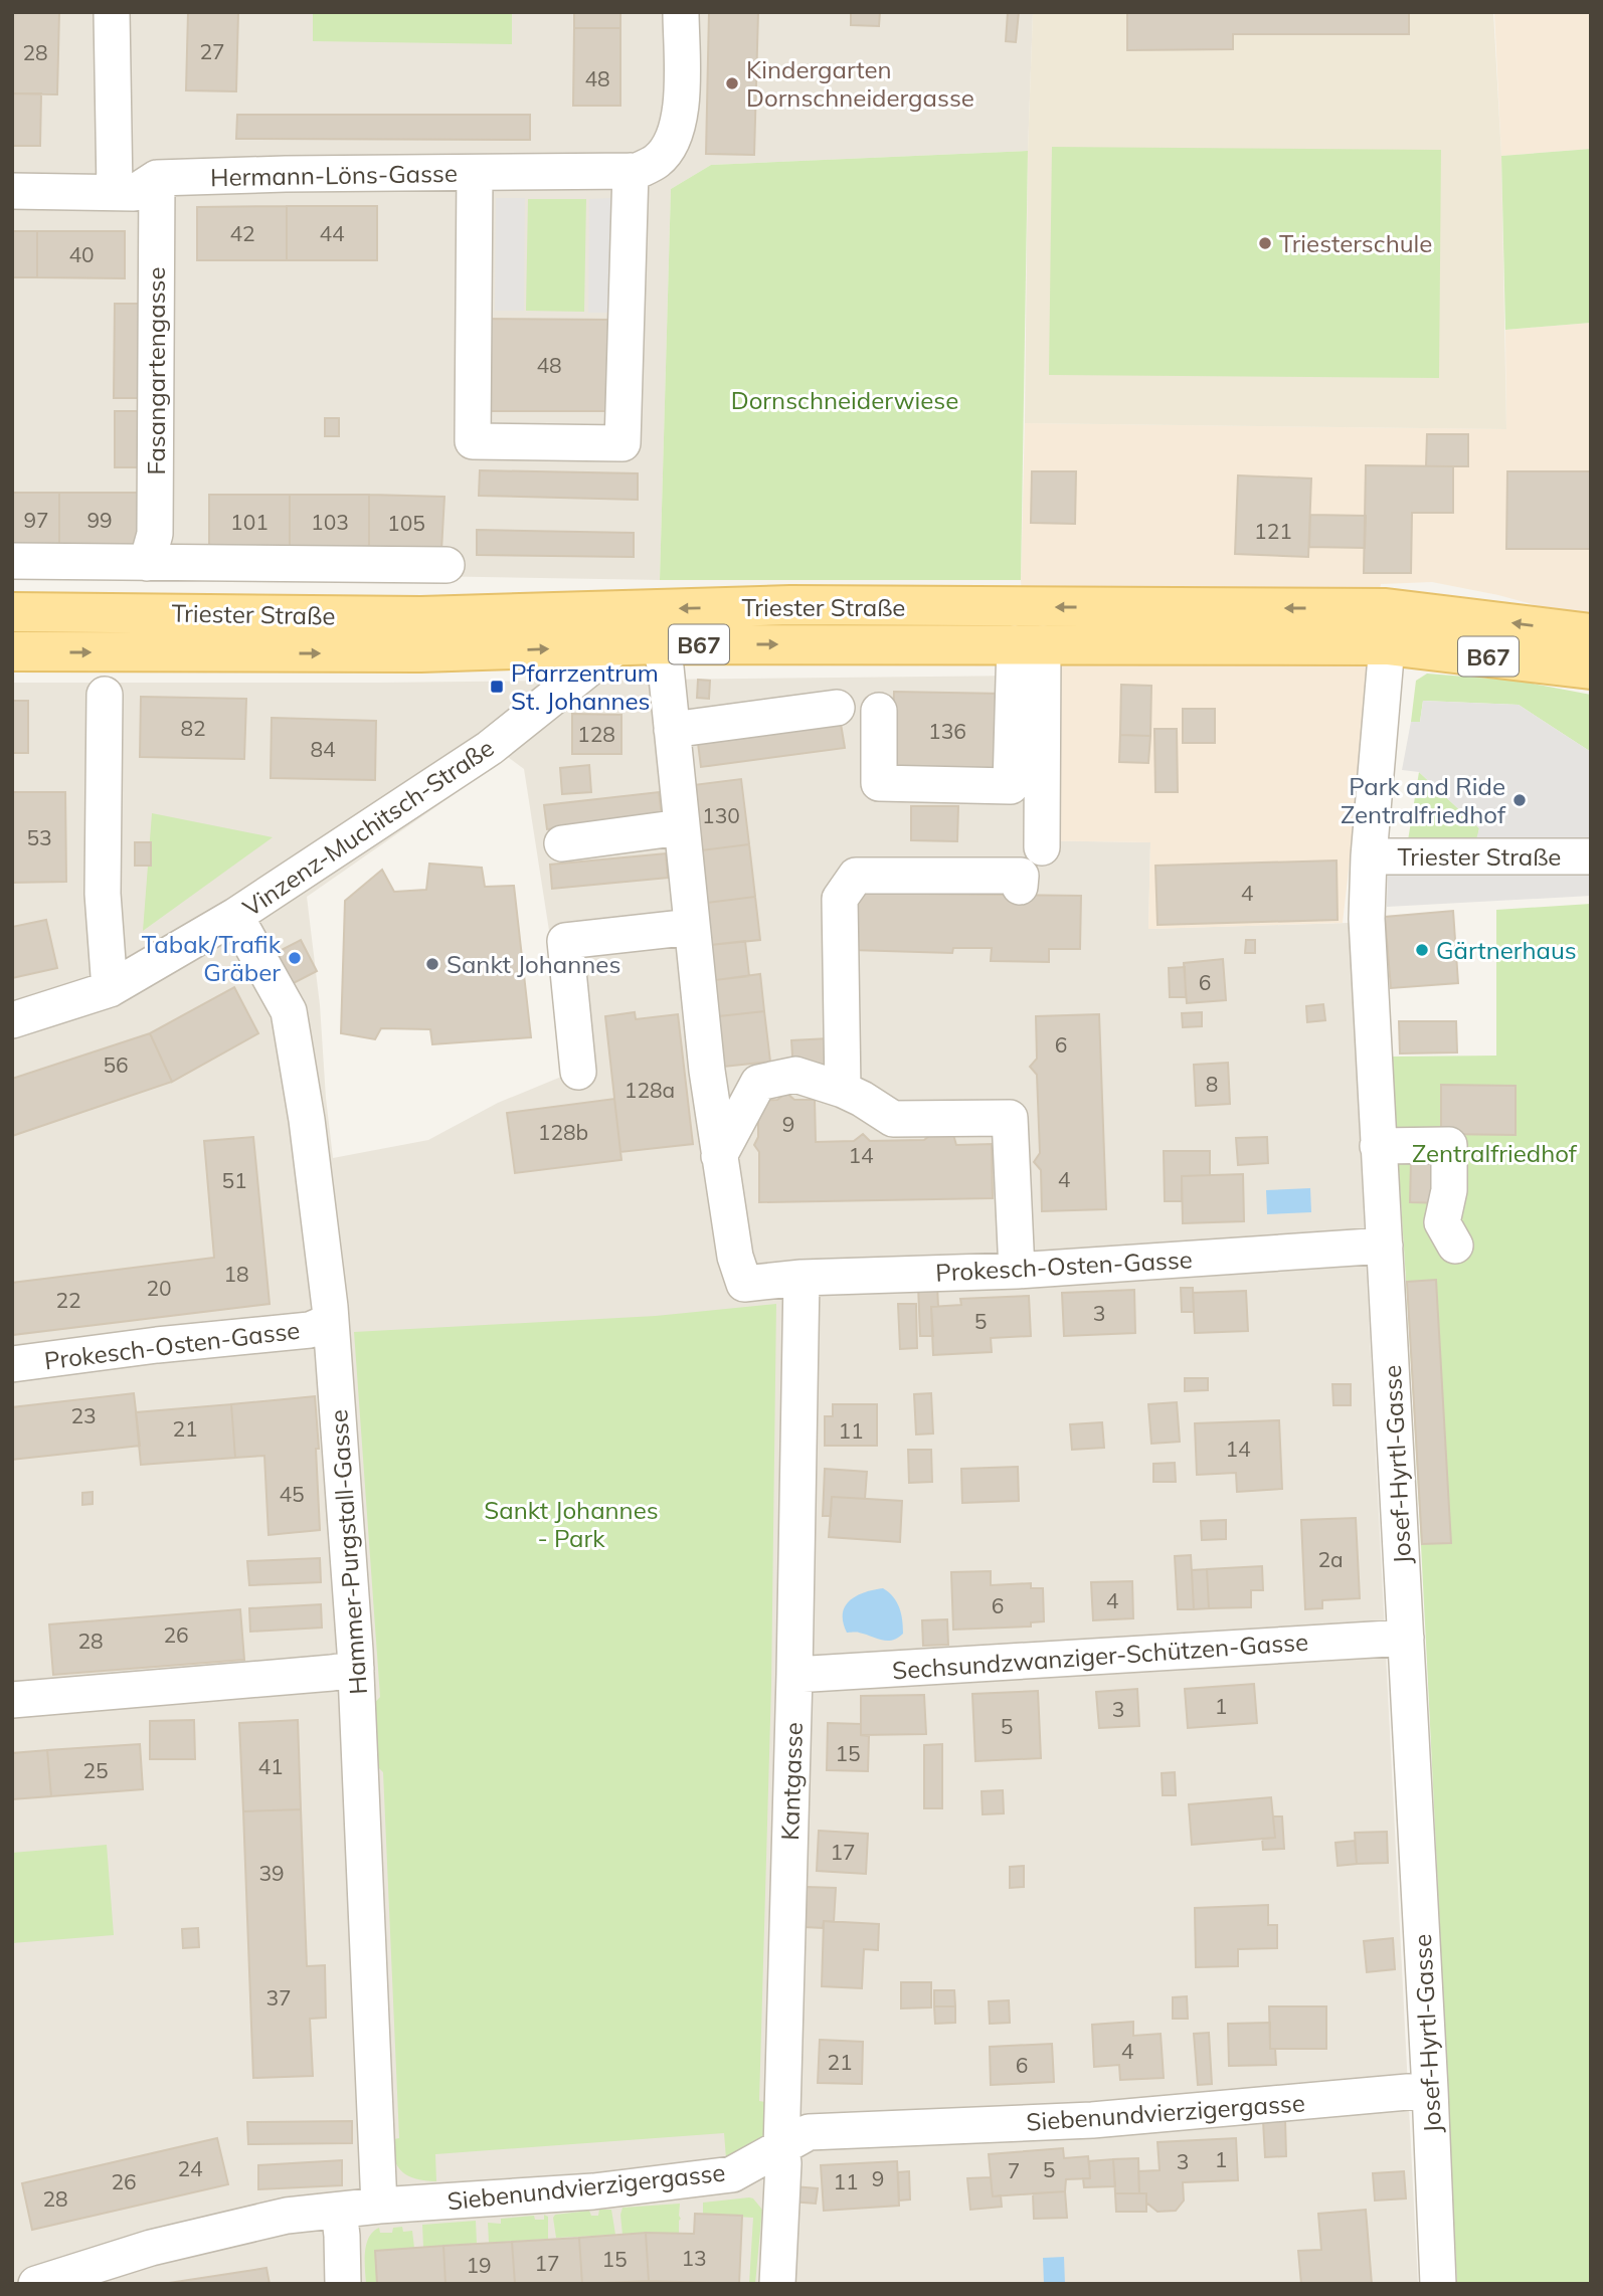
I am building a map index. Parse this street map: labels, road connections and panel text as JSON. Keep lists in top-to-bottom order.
{
  "streets": {
    "main road": ["Triester Straße", "B67"],
    "street": [
      "Hermann-Löns-Gasse",
      "Fasangartengasse",
      "Vinzenz-Muchitsch-Straße",
      "Prokesch-Osten-Gasse",
      "Josef-Hyrtl-Gasse",
      "Hammer-Purgstall-Gasse",
      "Sechsundzwanziger-Schützen-Gasse",
      "Kantgasse",
      "Siebenundvierzigergasse"
    ]
  },
  "crossings": [
    ["Hermann-Löns-Gasse", "Fasangartengasse"],
    ["Triester Straße", "Vinzenz-Muchitsch-Straße"],
    ["Triester Straße", "Josef-Hyrtl-Gasse"],
    ["Vinzenz-Muchitsch-Straße", "Hammer-Purgstall-Gasse"],
    ["Prokesch-Osten-Gasse", "Josef-Hyrtl-Gasse"],
    ["Prokesch-Osten-Gasse", "Hammer-Purgstall-Gasse"],
    ["Prokesch-Osten-Gasse", "Kantgasse"],
    ["Josef-Hyrtl-Gasse", "Sechsundzwanziger-Schützen-Gasse"],
    ["Josef-Hyrtl-Gasse", "Siebenundvierzigergasse"],
    ["Hammer-Purgstall-Gasse", "Siebenundvierzigergasse"],
    ["Sechsundzwanziger-Schützen-Gasse", "Kantgasse"],
    ["Kantgasse", "Siebenundvierzigergasse"]
  ],
  "parks": ["Dornschneiderwiese", "Zentralfriedhof", "Sankt Johannes - Park"],
  "places": {
    "other": [
      "Kindergarten Dornschneidergasse",
      "Triesterschule",
      "Park and Ride Zentralfriedhof",
      "Gärtnerhaus",
      "Tabak/Trafik Gräber",
      "Sankt Johannes"
    ],
    "transit": ["Pfarrzentrum St. Johannes"]
  },
  "house_numbers": [
    "27",
    "28",
    "48",
    "42",
    "44",
    "40",
    "48",
    "97",
    "99",
    "101",
    "103",
    "105",
    "121",
    "82",
    "136",
    "128",
    "84",
    "130",
    "53",
    "4",
    "6",
    "6",
    "56",
    "8",
    "128a",
    "9",
    "128b",
    "14",
    "4",
    "51",
    "18",
    "20",
    "22",
    "3",
    "5",
    "23",
    "21",
    "11",
    "14",
    "45",
    "2a",
    "4",
    "6",
    "26",
    "28",
    "1",
    "3",
    "5",
    "15",
    "41",
    "25",
    "17",
    "39",
    "37",
    "4",
    "21",
    "6",
    "1",
    "3",
    "24",
    "5",
    "7",
    "9",
    "26",
    "11",
    "28",
    "13",
    "15",
    "17",
    "19"
  ]
}
